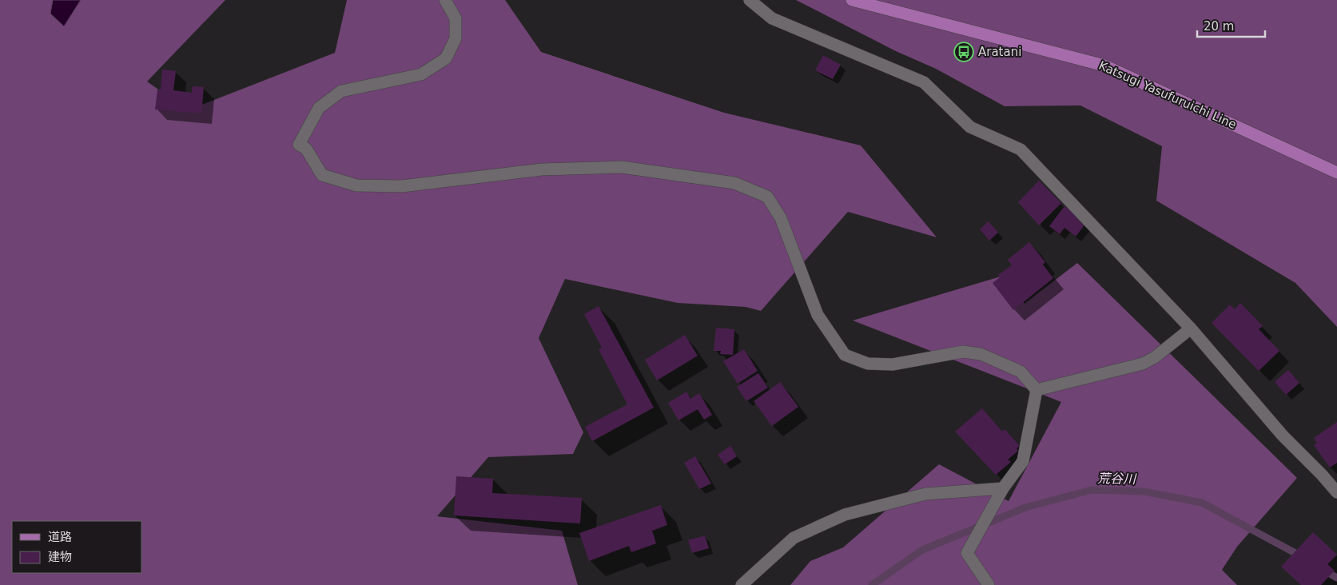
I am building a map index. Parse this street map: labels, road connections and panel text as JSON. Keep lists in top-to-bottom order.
{
  "streets": {
    "main road": ["Katsugi Yasufuruichi Line"]
  },
  "water": ["荒谷川"],
  "places": {
    "bus stop": ["Aratani"]
  },
  "legend": ["道路", "建物"],
  "scale_bar": "20 m"
}
